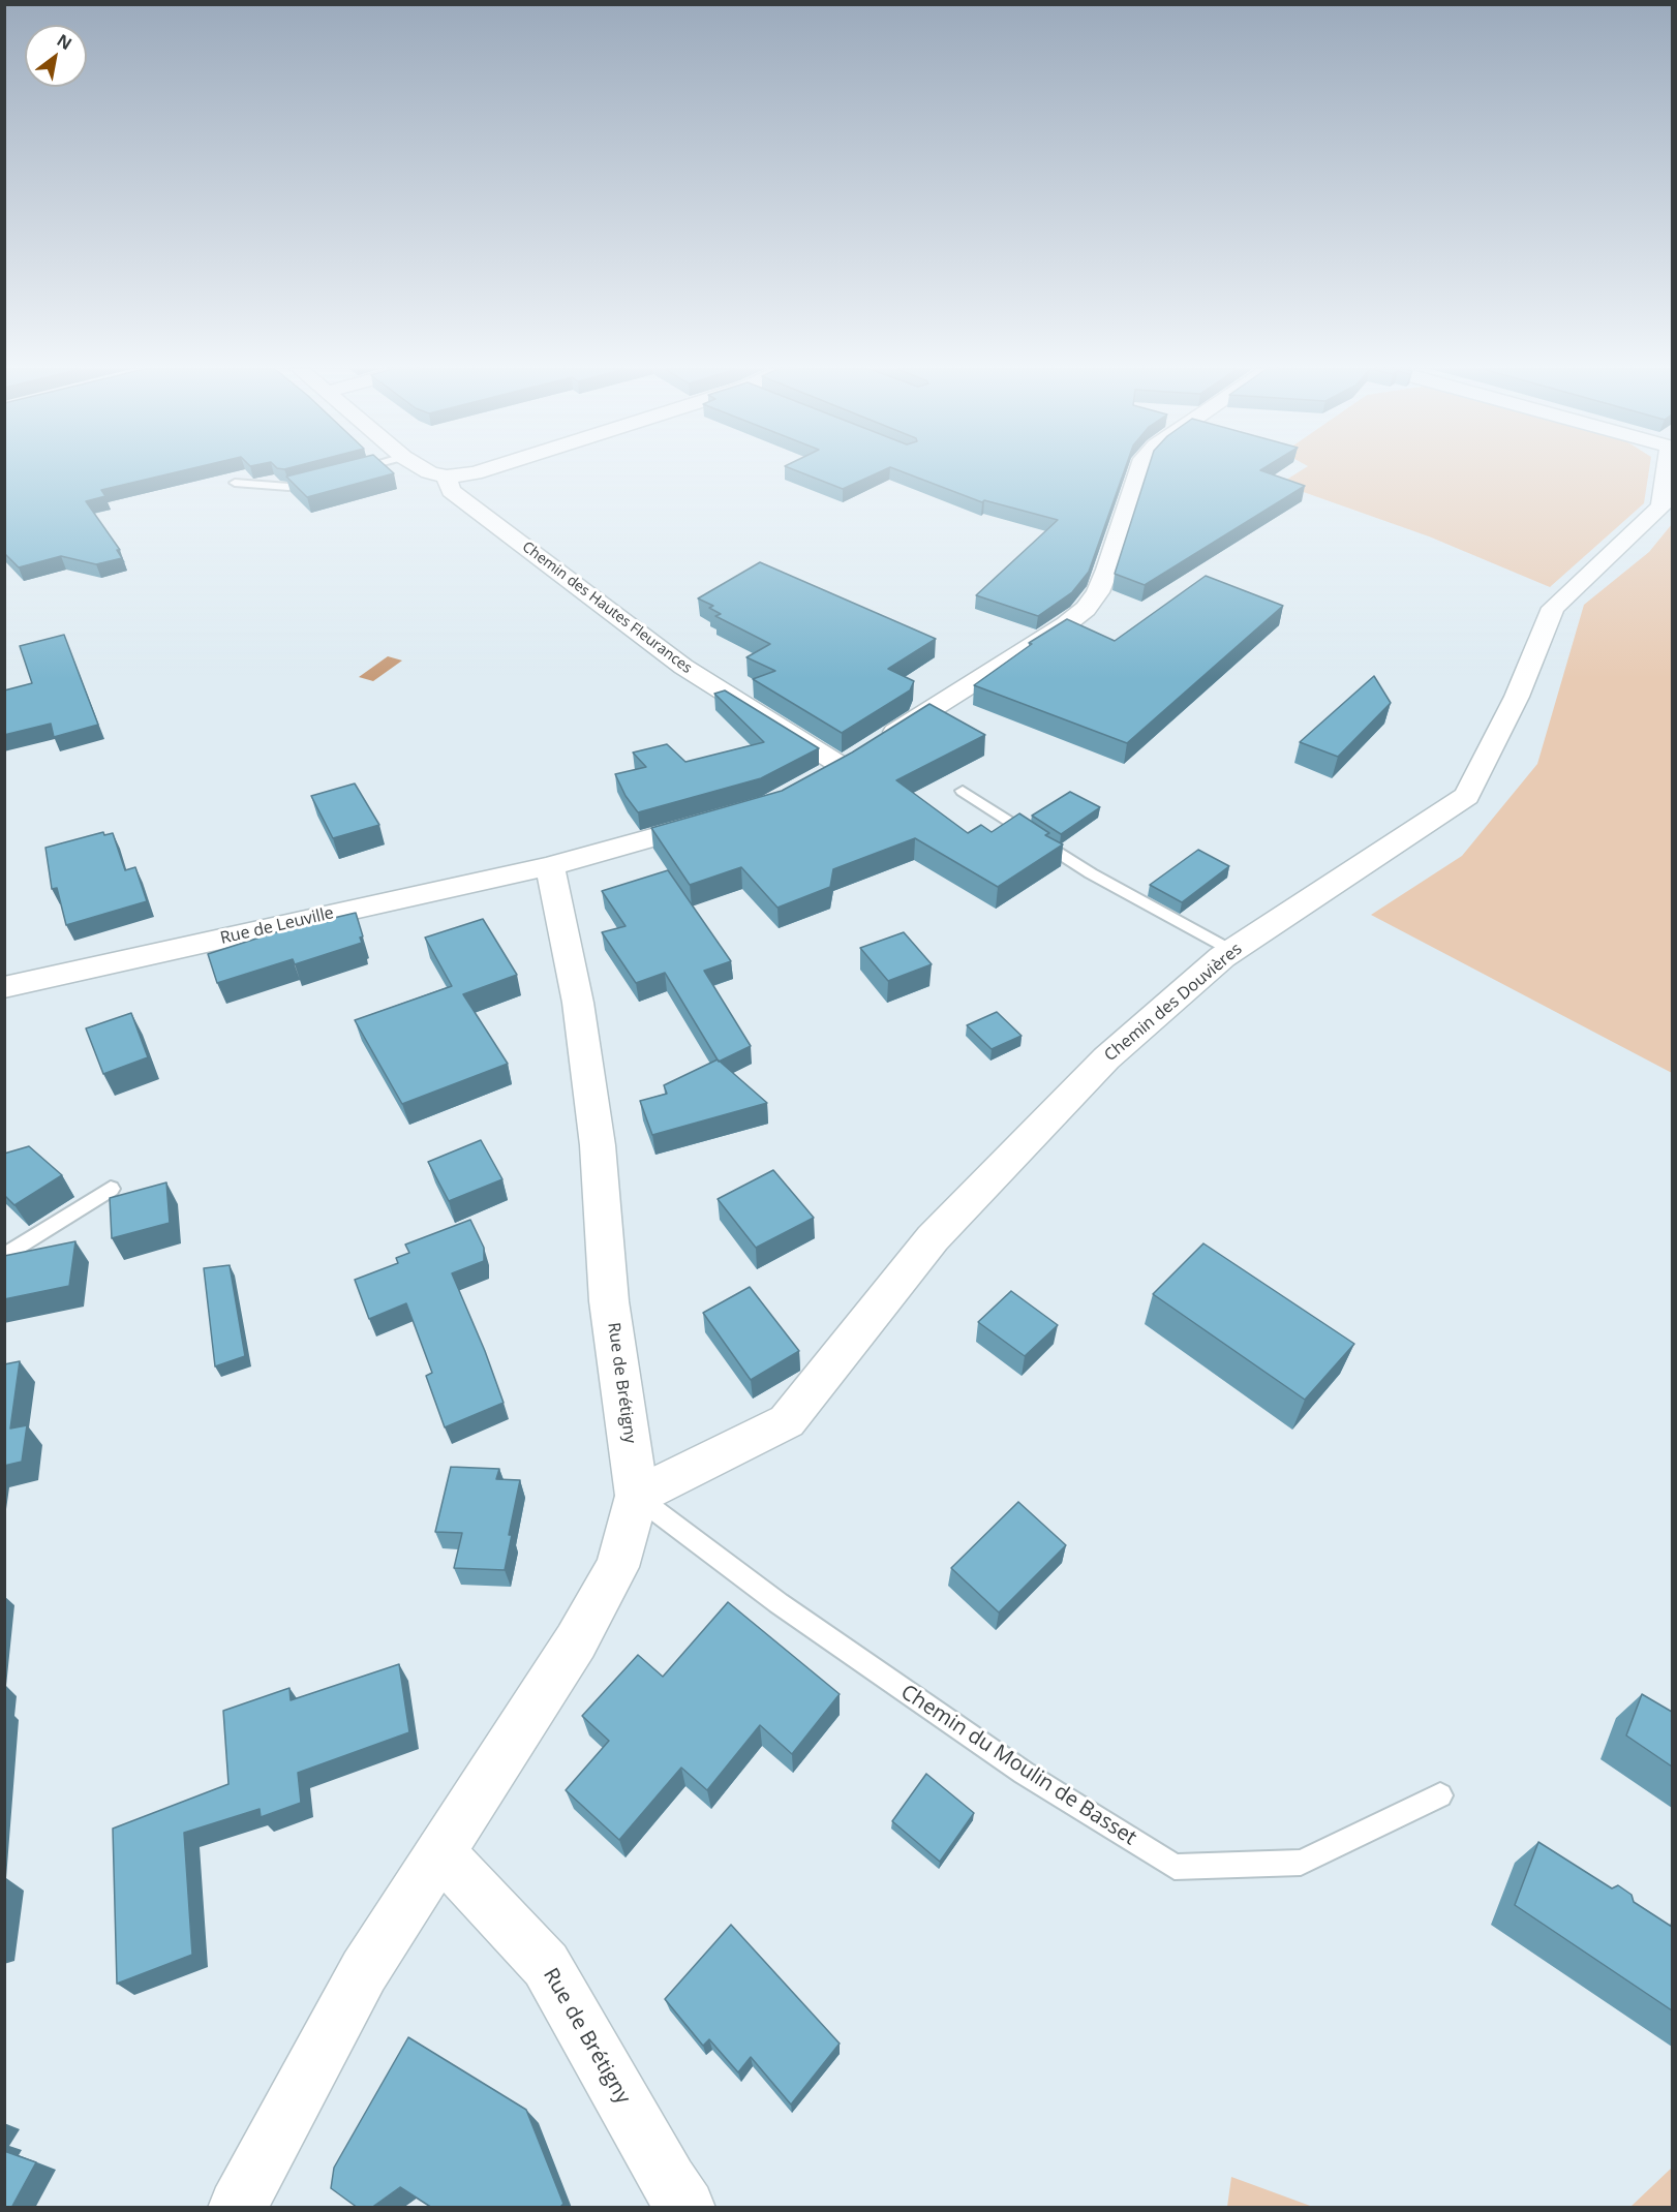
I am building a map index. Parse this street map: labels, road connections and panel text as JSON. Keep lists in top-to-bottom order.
{
  "streets": {
    "street": [
      "Chemin des Hautes Fleurances",
      "Rue de Leuville",
      "Chemin des Douvières",
      "Rue de Brétigny"
    ],
    "lane": ["Chemin du Moulin de Basset"]
  },
  "crossings": [
    ["Rue de Leuville", "Rue de Brétigny"],
    ["Chemin des Douvières", "Rue de Brétigny"],
    ["Chemin des Douvières", "Chemin du Moulin de Basset"],
    ["Rue de Brétigny", "Chemin du Moulin de Basset"]
  ],
  "north": "top right"
}
